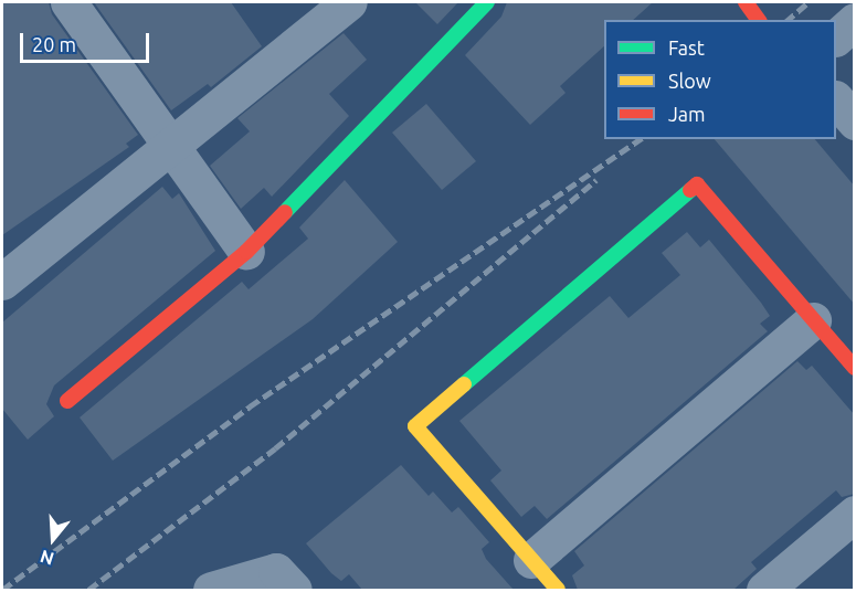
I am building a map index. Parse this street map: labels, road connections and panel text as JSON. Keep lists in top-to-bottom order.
{
  "legend": ["Fast", "Slow", "Jam"],
  "scale_bar": "20 m",
  "north": "bottom"
}
